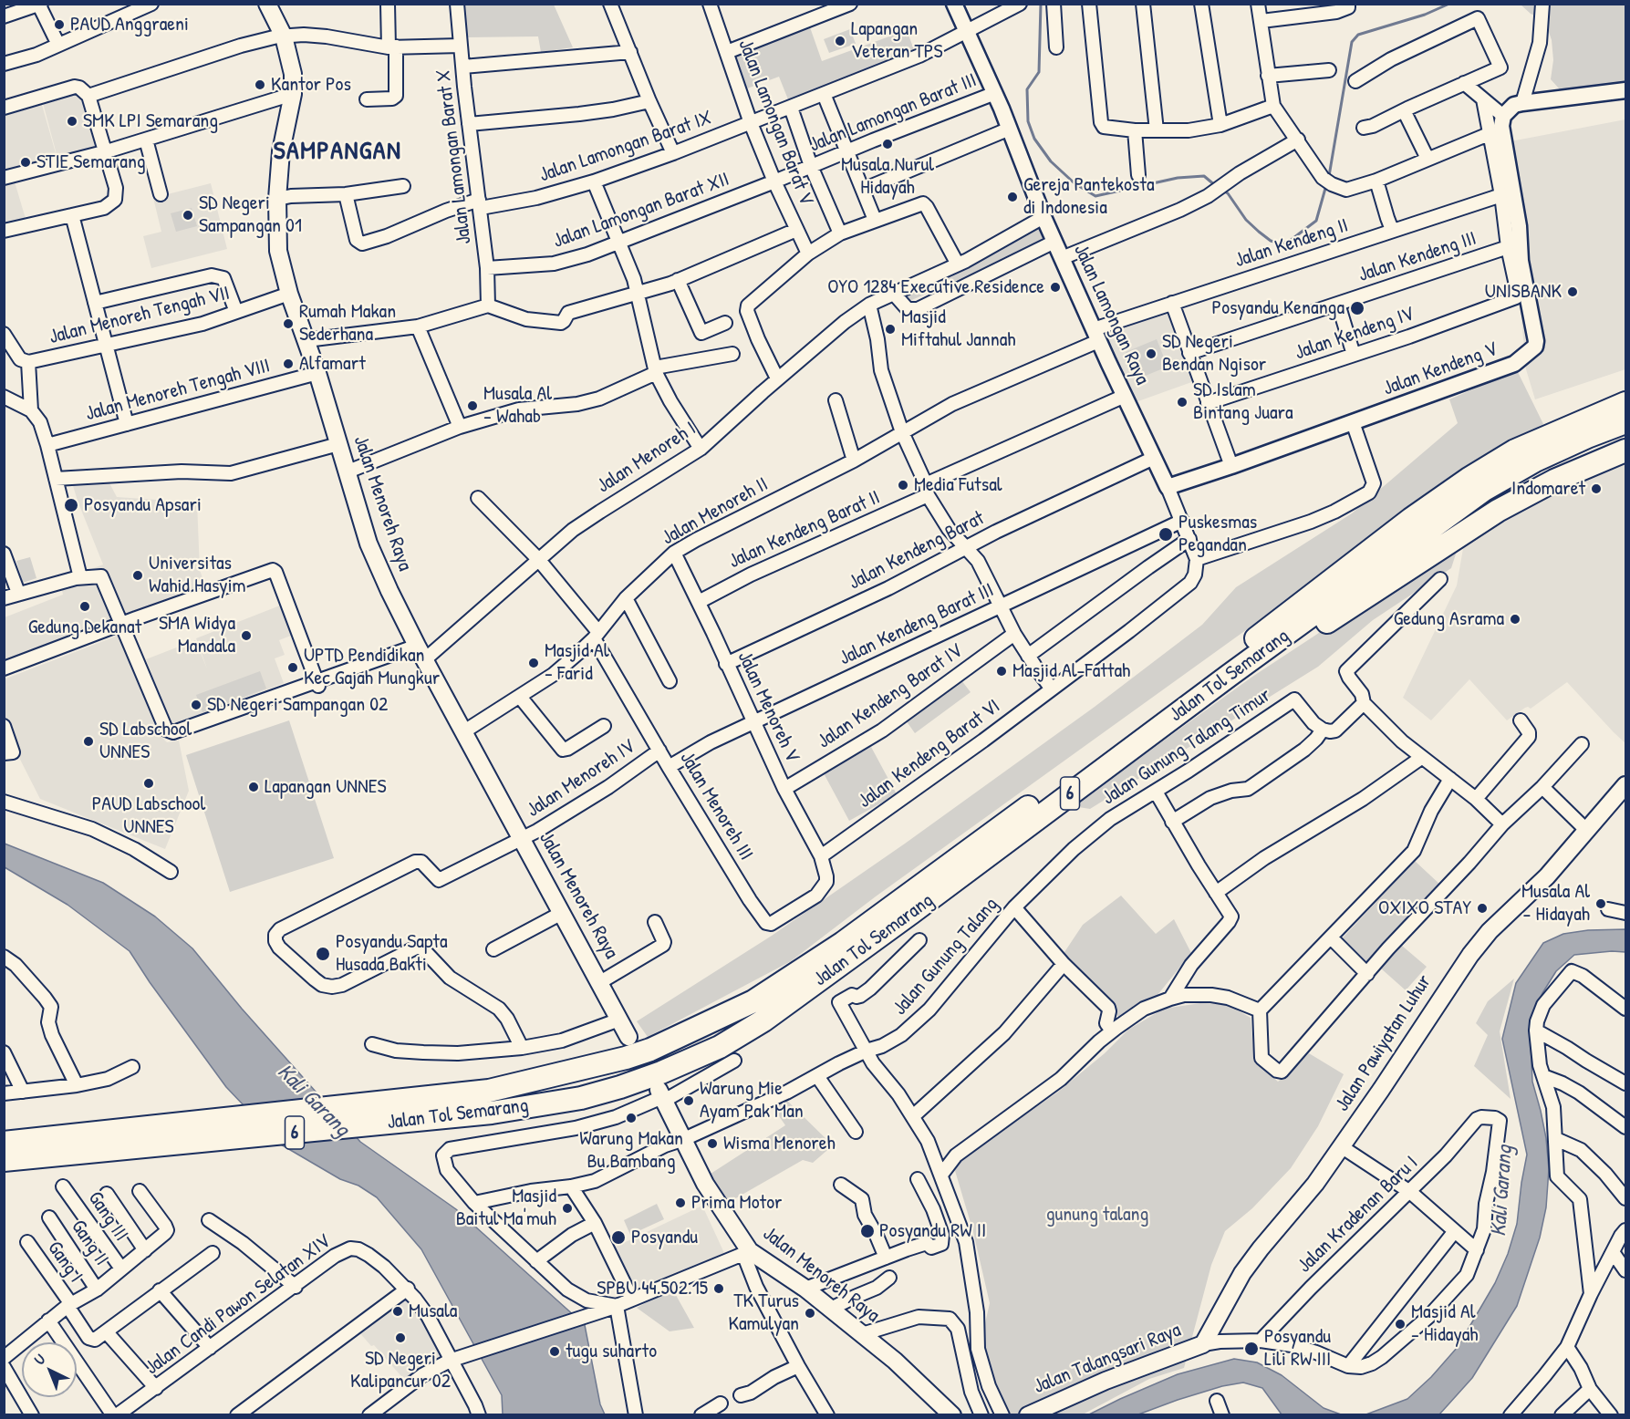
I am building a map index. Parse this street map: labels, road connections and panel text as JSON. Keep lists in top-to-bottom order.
{
  "streets": {
    "highway": ["Jalan Tol Semarang", "6"],
    "main road": ["Jalan Menoreh Raya", "Jalan Pawiyatan Luhur", "Jalan Talangsari Raya"],
    "street": [
      "Jalan Lamongan Barat III",
      "Jalan Lamongan Barat V",
      "Jalan Lamongan Barat IX",
      "Jalan Lamongan Barat X",
      "Jalan Lamongan Barat XII",
      "Jalan Kendeng II",
      "Jalan Kendeng III",
      "Jalan Lamongan Raya",
      "Jalan Menoreh Tengah VII",
      "Jalan Kendeng IV",
      "Jalan Kendeng V",
      "Jalan Menoreh Tengah VIII",
      "Jalan Menoreh I",
      "Jalan Menoreh II",
      "Jalan Kendeng Barat II",
      "Jalan Kendeng Barat",
      "Jalan Kendeng Barat III",
      "Jalan Kendeng Barat IV",
      "Jalan Menoreh V",
      "Jalan Gunung Talang Timur",
      "Jalan Kendeng Barat VI",
      "Jalan Menoreh IV",
      "Jalan Menoreh III",
      "Jalan Gunung Talang",
      "Jalan Kradenan Baru I",
      "Gang III",
      "Gang II",
      "Gang I",
      "Jalan Candi Pawon Selatan XIV"
    ]
  },
  "crossings": [
    ["Jalan Lamongan Barat III", "Jalan Lamongan Barat V"],
    ["Jalan Lamongan Barat III", "Jalan Lamongan Barat XII"],
    ["Jalan Lamongan Barat III", "Jalan Lamongan Raya"],
    ["Jalan Lamongan Barat V", "Jalan Lamongan Barat IX"],
    ["Jalan Lamongan Barat V", "Jalan Lamongan Barat XII"],
    ["Jalan Lamongan Barat IX", "Jalan Lamongan Barat X"],
    ["Jalan Lamongan Barat IX", "Jalan Lamongan Raya"],
    ["Jalan Lamongan Barat X", "Jalan Lamongan Barat XII"],
    ["Jalan Kendeng II", "Jalan Lamongan Raya"],
    ["Jalan Kendeng II", "Jalan Menoreh II"],
    ["Jalan Kendeng III", "Jalan Kendeng IV"],
    ["Jalan Lamongan Raya", "Jalan Kendeng V"],
    ["Jalan Lamongan Raya", "Jalan Menoreh I"],
    ["Jalan Lamongan Raya", "Jalan Kendeng Barat II"],
    ["Jalan Lamongan Raya", "Jalan Kendeng Barat"],
    ["Jalan Lamongan Raya", "Jalan Kendeng Barat III"],
    ["Jalan Lamongan Raya", "Jalan Kendeng Barat VI"],
    ["Jalan Menoreh Tengah VII", "Jalan Menoreh Raya"],
    ["Jalan Menoreh Tengah VIII", "Jalan Menoreh Raya"],
    ["Jalan Menoreh I", "Jalan Menoreh Raya"],
    ["Jalan Menoreh I", "Jalan Menoreh III"],
    ["Jalan Menoreh Raya", "Jalan Menoreh II"],
    ["Jalan Menoreh Raya", "Jalan Menoreh IV"],
    ["Jalan Menoreh Raya", "Jalan Gunung Talang"],
    ["Jalan Menoreh II", "Jalan Menoreh V"],
    ["Jalan Menoreh II", "Jalan Menoreh III"],
    ["Jalan Kendeng Barat II", "Jalan Menoreh V"],
    ["Jalan Kendeng Barat", "Jalan Menoreh V"],
    ["Jalan Kendeng Barat III", "Jalan Menoreh V"],
    ["Jalan Kendeng Barat III", "Jalan Menoreh III"],
    ["Jalan Kendeng Barat IV", "Jalan Menoreh V"],
    ["Jalan Menoreh V", "Jalan Kendeng Barat VI"],
    ["Jalan Menoreh V", "Jalan Menoreh III"],
    ["Jalan Gunung Talang Timur", "Jalan Gunung Talang"],
    ["Jalan Menoreh IV", "Jalan Menoreh III"],
    ["Jalan Pawiyatan Luhur", "Jalan Talangsari Raya"]
  ],
  "districts": ["SAMPANGAN"],
  "water": ["Kali Garang"],
  "parks": ["gunung talang"],
  "places": [
    "PAUD Anggraeni",
    "Lapangan Veteran TPS",
    "Kantor Pos",
    "SMK LPI Semarang",
    "Musala Nurul Hidayah",
    "STIE Semarang",
    "Gereja Pantekosta di Indonesia",
    "SD Negeri Sampangan 01",
    "OYO 1284 Executive Residence",
    "UNISBANK",
    "Posyandu Kenanga",
    "Rumah Makan Sederhana",
    "Masjid Miftahul Jannah",
    "SD Negeri Bendan Ngisor",
    "Alfamart",
    "SD Islam Bintang Juara",
    "Musala Al - Wahab",
    "Media Futsal",
    "Indomaret",
    "Posyandu Apsari",
    "Puskesmas Pegandan",
    "Universitas Wahid Hasyim",
    "Gedung Dekanat",
    "Gedung Asrama",
    "SMA Widya Mandala",
    "Masjid Al - Farid",
    "UPTD Pendidikan Kec Gajah Mungkur",
    "Masjid Al-Fattah",
    "SD Negeri Sampangan 02",
    "SD Labschool UNNES",
    "PAUD Labschool UNNES",
    "Lapangan UNNES",
    "Musala Al - Hidayah",
    "OXIXO STAY",
    "Posyandu Sapta Husada Bakti",
    "Warung Mie Ayam Pak Man",
    "Warung Makan Bu Bambang",
    "Wisma Menoreh",
    "Prima Motor",
    "Masjid Baitul Ma'muh",
    "Posyandu RW II",
    "Posyandu",
    "SPBU 44.502.15",
    "Musala",
    "TK Turus Kamulyan",
    "Masjid Al - Hidayah",
    "SD Negeri Kalipancur 02",
    "Posyandu Lili RW III",
    "tugu suharto"
  ],
  "north": "top left"
}
